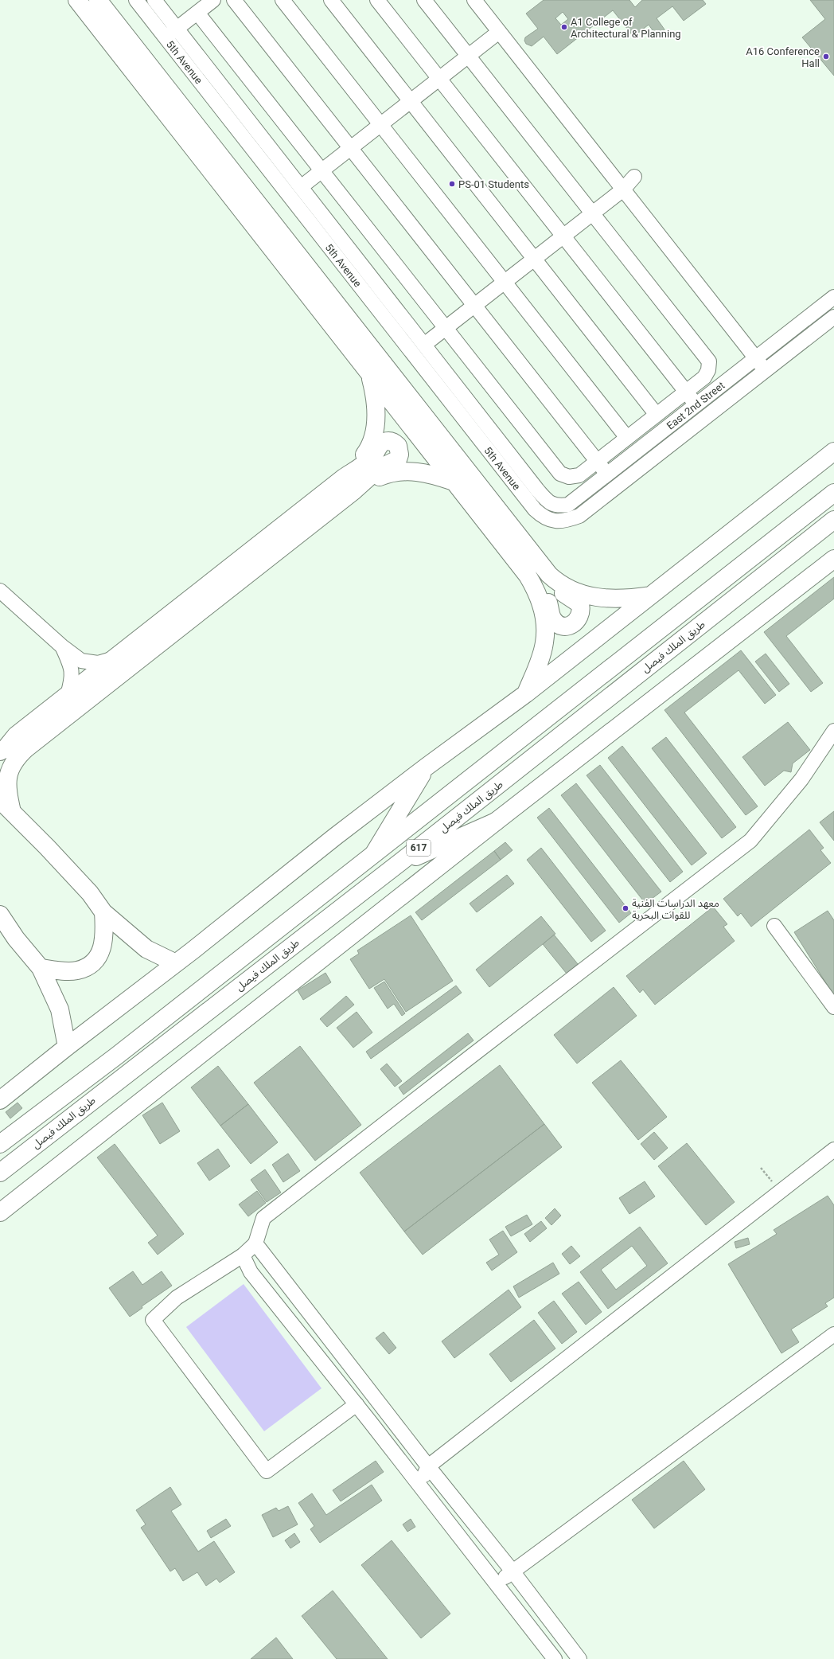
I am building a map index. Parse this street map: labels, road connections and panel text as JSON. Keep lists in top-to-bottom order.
{
  "streets": {
    "main road": ["طريق الملك فيصل", "617"],
    "street": ["5th Avenue", "East 2nd Street"]
  },
  "crossings": [
    ["5th Avenue", "East 2nd Street"]
  ],
  "places": [
    "A1 College of Architectural & Planning",
    "A16 Conference Hall",
    "PS-01 Students",
    "معهد الدراسات الفنية للقوات البحرية"
  ]
}
